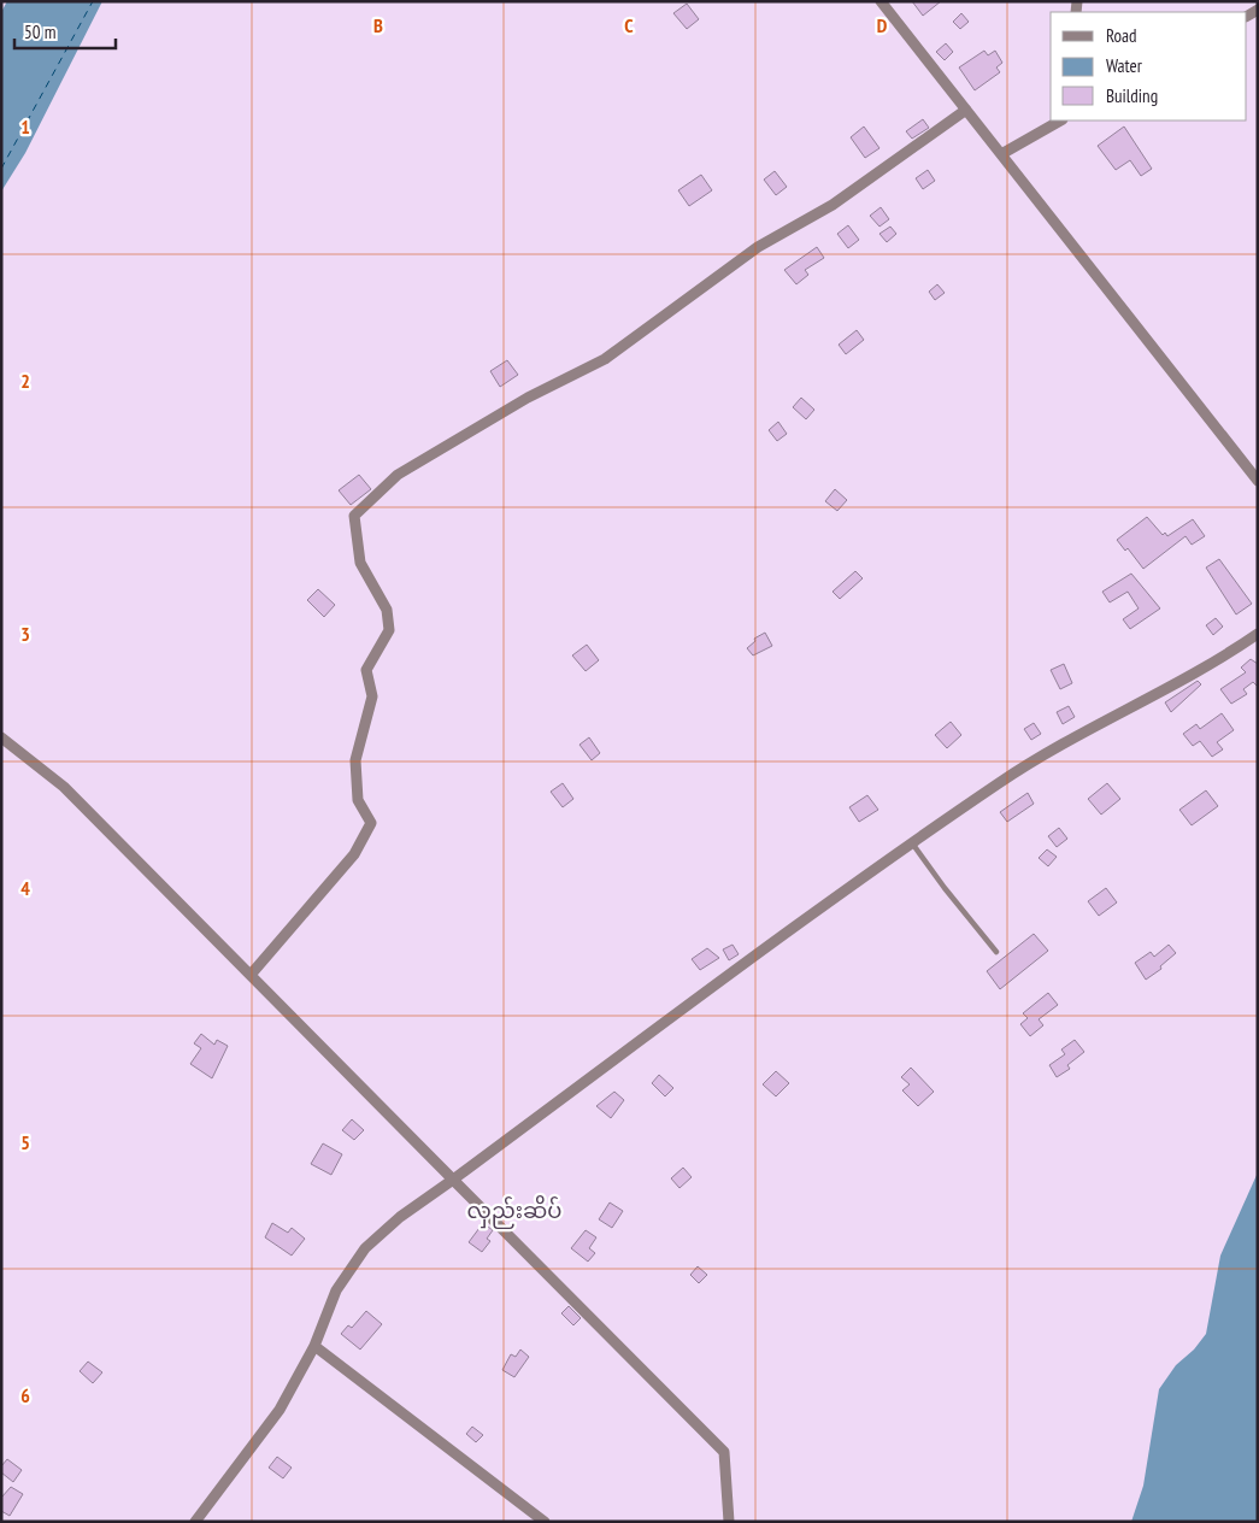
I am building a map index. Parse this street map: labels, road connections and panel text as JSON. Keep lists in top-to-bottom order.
{
  "districts": ["လှည်းဆိပ်"],
  "legend": ["Road", "Water", "Building"],
  "scale_bar": "50 m",
  "grid": {
    "columns": ["B", "C", "D"],
    "rows": [
      "1",
      "2",
      "3",
      "4",
      "5",
      "6"
    ]
  }
}
